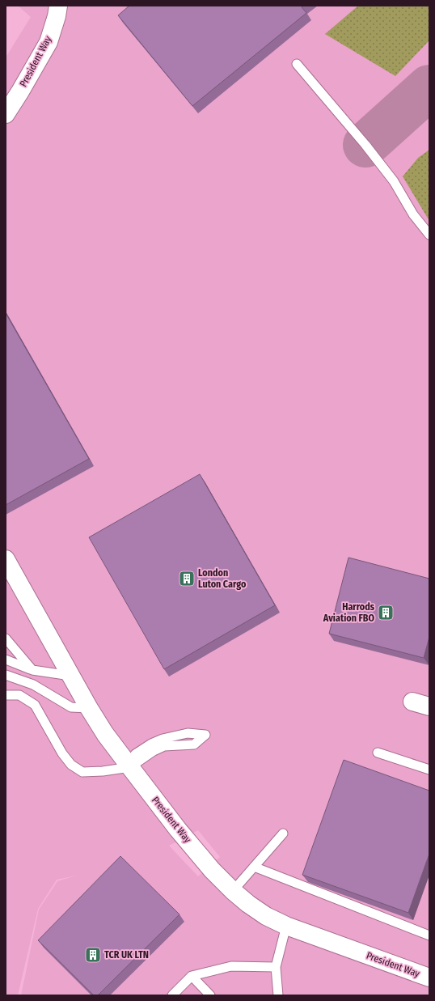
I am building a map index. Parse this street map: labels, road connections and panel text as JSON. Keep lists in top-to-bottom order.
{
  "streets": {
    "street": ["President Way"]
  },
  "places": {
    "building": ["London Luton Cargo", "Harrods Aviation FBO", "TCR UK LTN"]
  }
}
